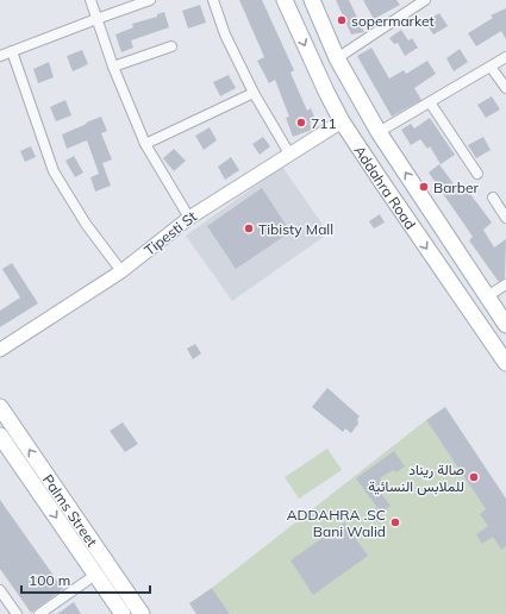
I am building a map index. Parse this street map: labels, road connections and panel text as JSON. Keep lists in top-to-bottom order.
{
  "streets": {
    "main road": ["Addahra Road", "Tipesti St", "Palms Street"]
  },
  "crossings": [
    ["Addahra Road", "Tipesti St"]
  ],
  "places": [
    "sopermarket",
    "711",
    "Barber",
    "Tibisty Mall",
    "صالة ريناد للملابس النسائية",
    "ADDAHRA .SC Bani Walid"
  ],
  "scale_bar": "100 m"
}
